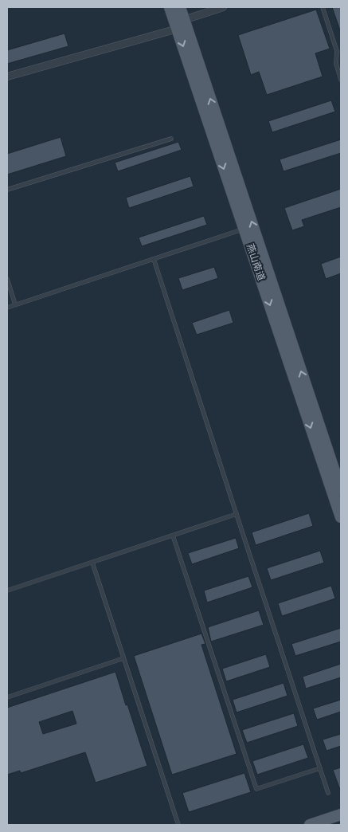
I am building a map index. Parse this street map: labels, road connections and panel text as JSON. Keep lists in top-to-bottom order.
{
  "streets": {
    "main road": ["燕山南道"]
  }
}
